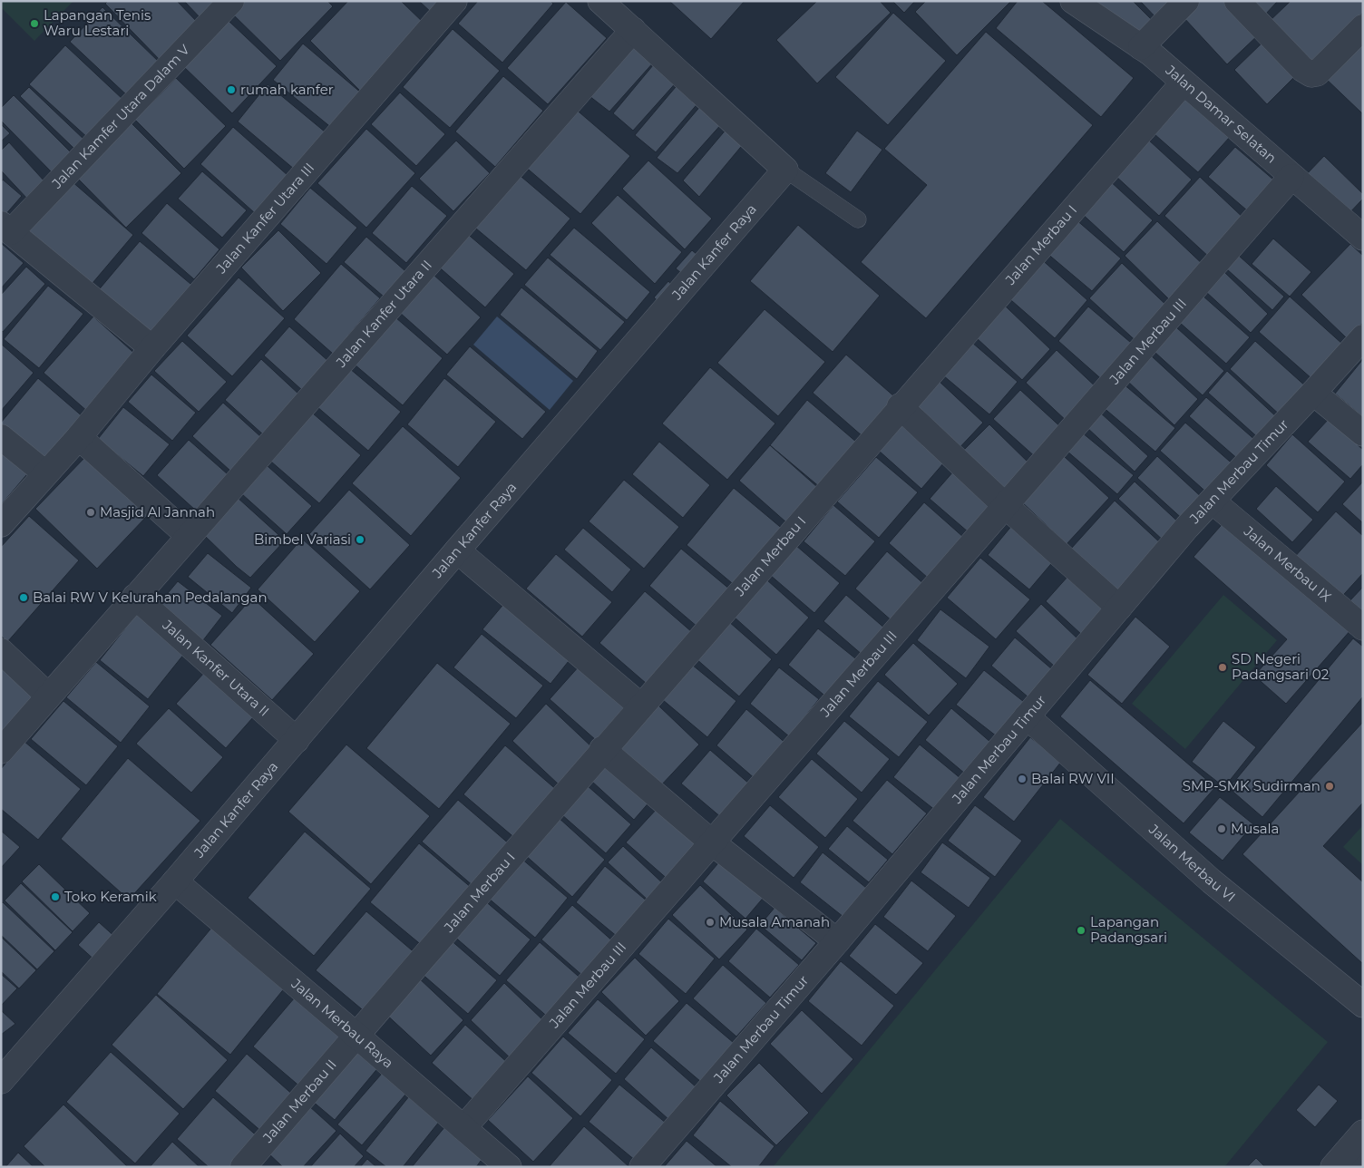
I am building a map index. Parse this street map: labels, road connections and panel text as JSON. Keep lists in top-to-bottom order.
{
  "streets": {
    "street": [
      "Jalan Damar Selatan",
      "Jalan Kamfer Utara Dalam V",
      "Jalan Kanfer Utara III",
      "Jalan Merbau I",
      "Jalan Kanfer Raya",
      "Jalan Kanfer Utara II",
      "Jalan Merbau III",
      "Jalan Merbau Timur",
      "Jalan Merbau IX",
      "Jalan Merbau VI",
      "Jalan Merbau Raya",
      "Jalan Merbau II"
    ]
  },
  "crossings": [
    ["Jalan Damar Selatan", "Jalan Merbau I"],
    ["Jalan Damar Selatan", "Jalan Merbau III"],
    ["Jalan Merbau I", "Jalan Merbau Raya"],
    ["Jalan Merbau I", "Jalan Merbau II"],
    ["Jalan Kanfer Raya", "Jalan Kanfer Utara II"],
    ["Jalan Kanfer Raya", "Jalan Merbau Raya"],
    ["Jalan Merbau III", "Jalan Merbau Raya"],
    ["Jalan Merbau Timur", "Jalan Merbau IX"],
    ["Jalan Merbau Timur", "Jalan Merbau VI"],
    ["Jalan Merbau Raya", "Jalan Merbau II"]
  ],
  "places": [
    "Lapangan Tenis Waru Lestari",
    "rumah kanfer",
    "Masjid Al Jannah",
    "Bimbel Variasi",
    "Balai RW V Kelurahan Pedalangan",
    "SD Negeri Padangsari 02",
    "Balai RW VII",
    "SMP-SMK Sudirman",
    "Musala",
    "Toko Keramik",
    "Musala Amanah",
    "Lapangan Padangsari"
  ]
}
